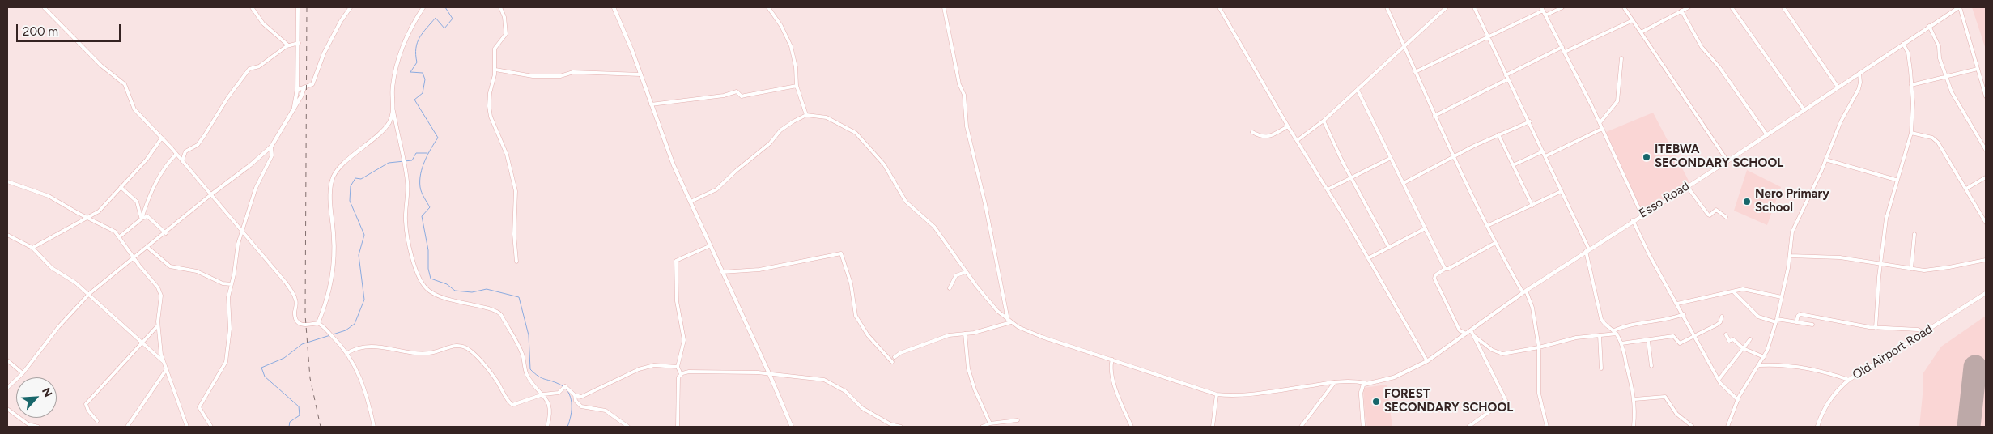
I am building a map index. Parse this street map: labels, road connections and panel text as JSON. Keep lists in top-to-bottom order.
{
  "streets": {
    "street": ["Esso Road", "Old Airport Road"]
  },
  "places": ["ITEBWA SECONDARY SCHOOL", "Nero Primary School", "FOREST SECONDARY SCHOOL"],
  "scale_bar": "200 m",
  "north": "top right"
}
